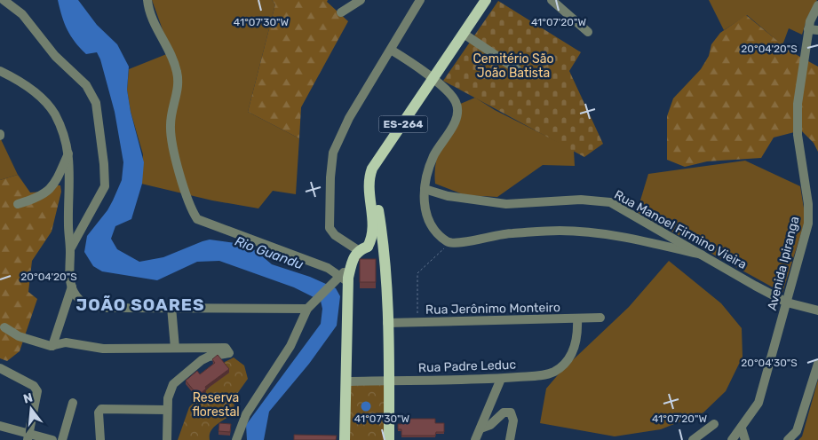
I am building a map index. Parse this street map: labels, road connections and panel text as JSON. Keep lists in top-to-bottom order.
{
  "streets": {
    "main road": ["ES-264"],
    "street": [
      "Rua Manoel Firmino Vieira",
      "Avenida Ipiranga",
      "Rua Jerônimo Monteiro",
      "Rua Padre Leduc"
    ]
  },
  "crossings": [
    ["ES-264", "Rua Padre Leduc"],
    ["Rua Manoel Firmino Vieira", "Avenida Ipiranga"],
    ["Rua Jerônimo Monteiro", "Rua Padre Leduc"]
  ],
  "districts": ["JOÃO SOARES"],
  "water": ["Rio Guandu"],
  "parks": ["Cemitério São João Batista", "Reserva florestal"],
  "north": "top",
  "coordinates": [
    "41°07'30\"W",
    "41°07'20\"W",
    "20°04'20\"S",
    "20°04'30\"S"
  ]
}
